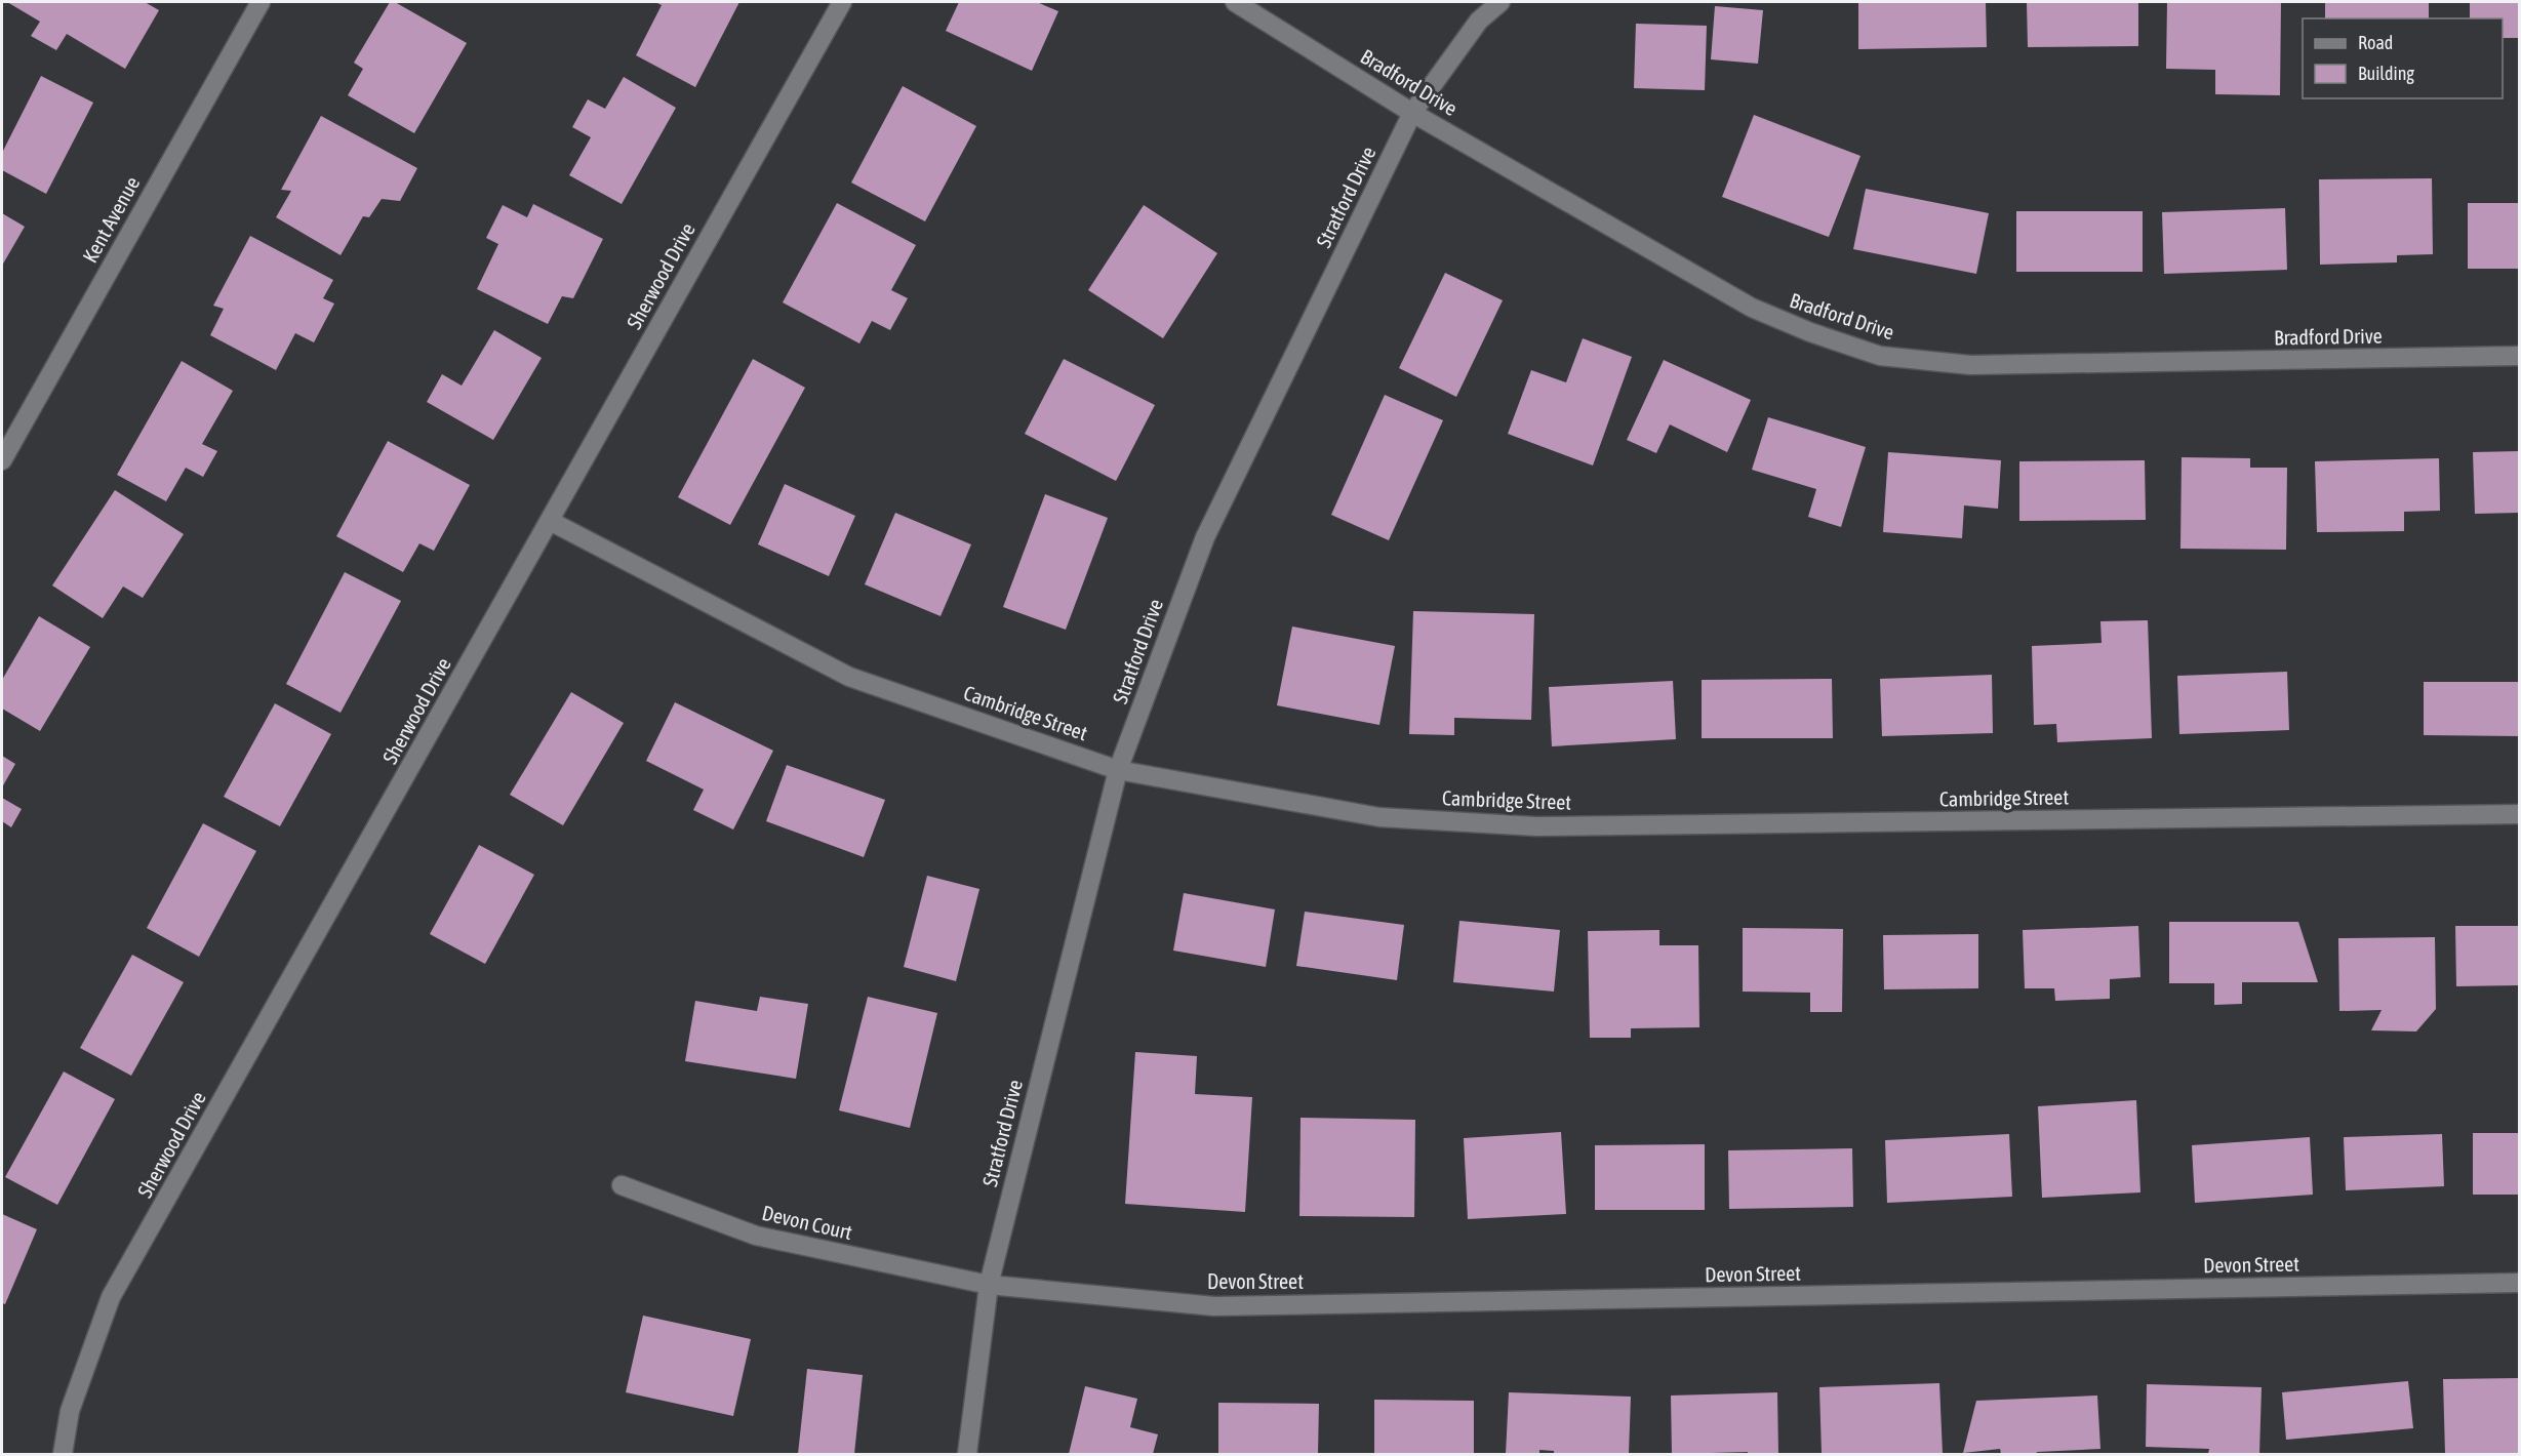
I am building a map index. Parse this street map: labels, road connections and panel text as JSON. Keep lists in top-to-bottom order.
{
  "streets": {
    "street": [
      "Bradford Drive",
      "Stratford Drive",
      "Kent Avenue",
      "Sherwood Drive",
      "Cambridge Street",
      "Devon Court",
      "Devon Street"
    ]
  },
  "crossings": [
    ["Bradford Drive", "Stratford Drive"],
    ["Stratford Drive", "Cambridge Street"],
    ["Stratford Drive", "Devon Court"],
    ["Stratford Drive", "Devon Street"],
    ["Sherwood Drive", "Cambridge Street"],
    ["Devon Court", "Devon Street"]
  ],
  "legend": ["Road", "Building"]
}
